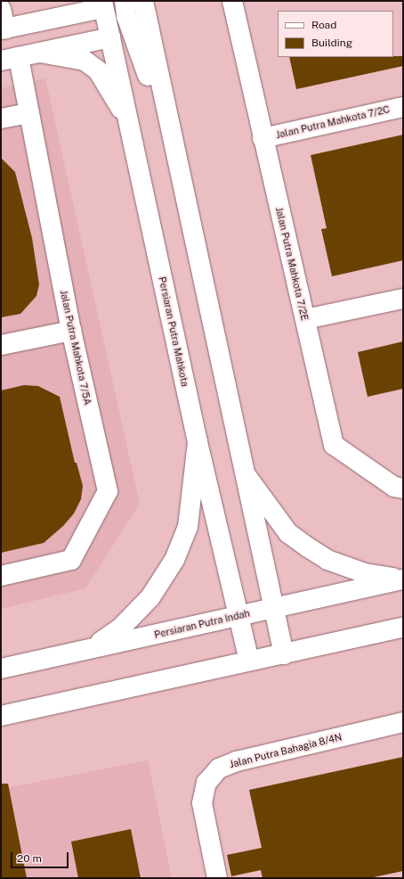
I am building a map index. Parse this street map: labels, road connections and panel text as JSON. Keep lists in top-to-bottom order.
{
  "streets": {
    "street": [
      "Jalan Putra Mahkota 7/2C",
      "Jalan Putra Mahkota 7/2E",
      "Persiaran Putra Mahkota",
      "Jalan Putra Mahkota 7/5A",
      "Persiaran Putra Indah",
      "Jalan Putra Bahagia 8/4N"
    ]
  },
  "crossings": [
    ["Jalan Putra Mahkota 7/2C", "Jalan Putra Mahkota 7/2E"],
    ["Persiaran Putra Mahkota", "Persiaran Putra Indah"]
  ],
  "legend": ["Road", "Building"],
  "scale_bar": "20 m"
}
